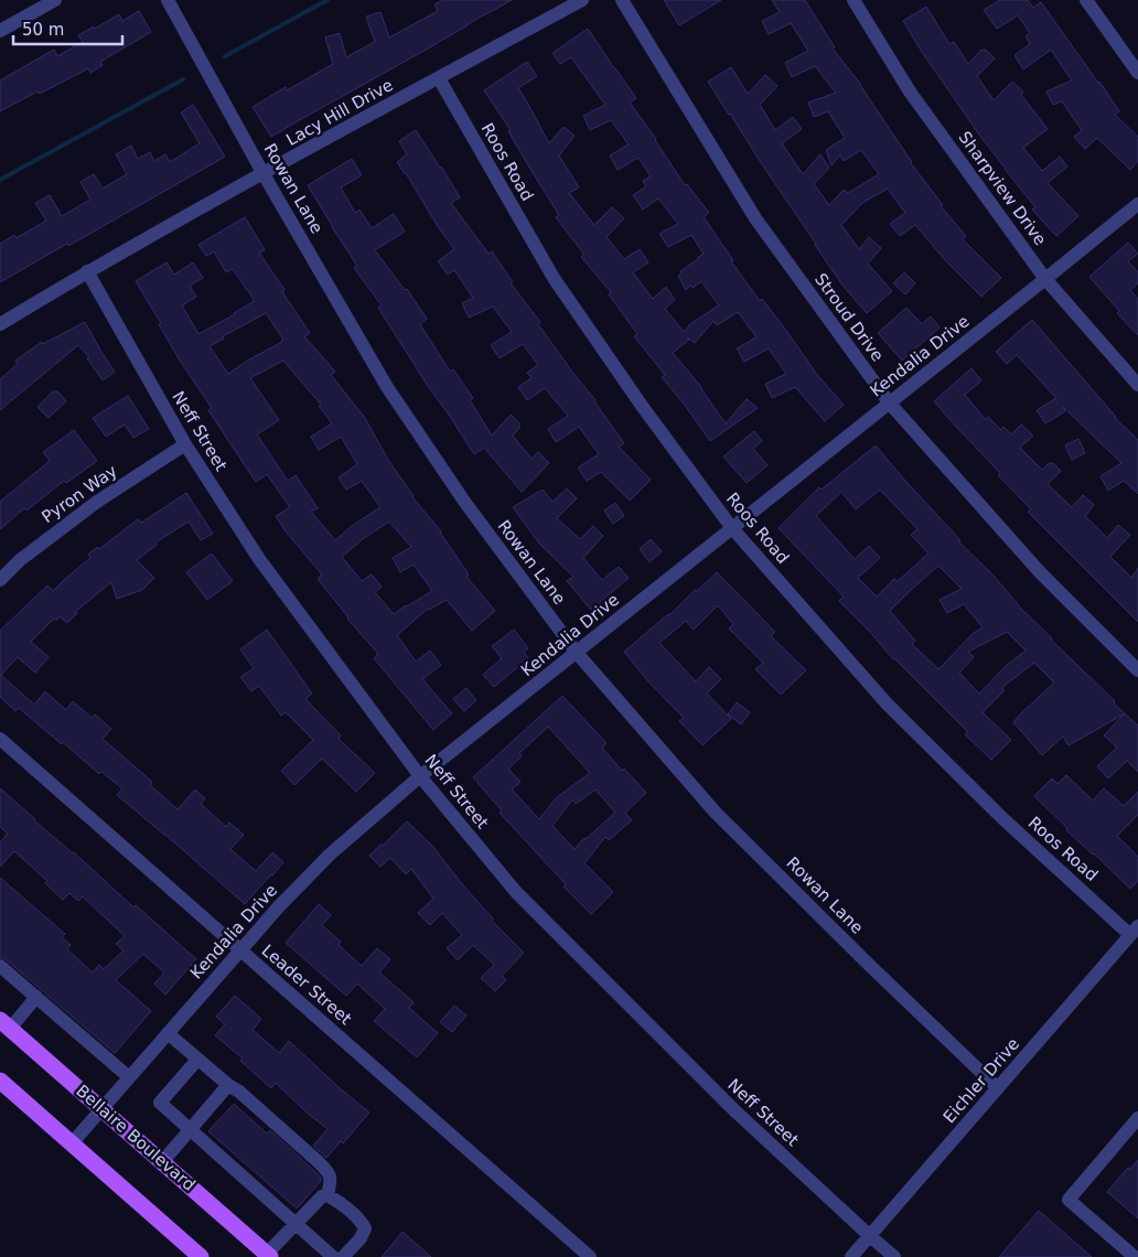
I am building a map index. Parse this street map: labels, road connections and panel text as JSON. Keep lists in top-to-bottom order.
{
  "streets": {
    "main road": ["Bellaire Boulevard"],
    "street": [
      "Lacy Hill Drive",
      "Roos Road",
      "Rowan Lane",
      "Sharpview Drive",
      "Stroud Drive",
      "Kendalia Drive",
      "Neff Street",
      "Pyron Way",
      "Leader Street",
      "Eichler Drive"
    ]
  },
  "crossings": [
    ["Lacy Hill Drive", "Roos Road"],
    ["Lacy Hill Drive", "Rowan Lane"],
    ["Lacy Hill Drive", "Neff Street"],
    ["Roos Road", "Kendalia Drive"],
    ["Roos Road", "Eichler Drive"],
    ["Rowan Lane", "Kendalia Drive"],
    ["Rowan Lane", "Eichler Drive"],
    ["Sharpview Drive", "Kendalia Drive"],
    ["Stroud Drive", "Kendalia Drive"],
    ["Kendalia Drive", "Neff Street"],
    ["Kendalia Drive", "Leader Street"],
    ["Kendalia Drive", "Bellaire Boulevard"],
    ["Neff Street", "Pyron Way"],
    ["Neff Street", "Eichler Drive"]
  ],
  "scale_bar": "50 m"
}
